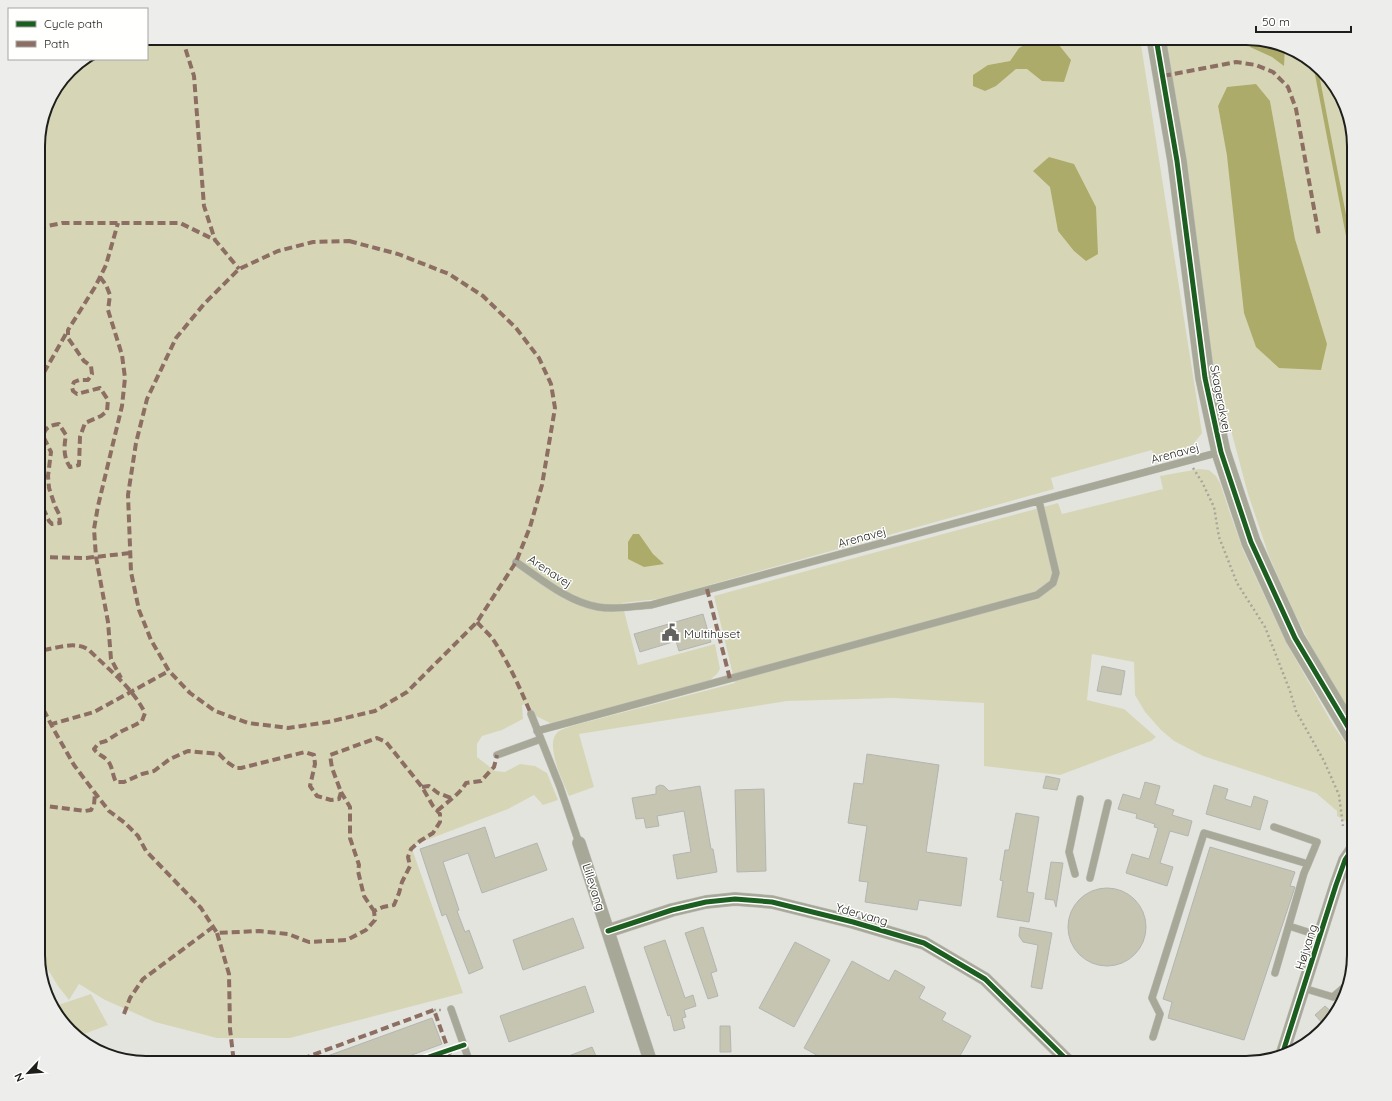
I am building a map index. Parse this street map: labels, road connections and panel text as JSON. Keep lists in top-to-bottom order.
{
  "streets": {
    "street": [
      "Skagerakvej",
      "Lillevang",
      "Ydervang",
      "Højvang"
    ],
    "lane": ["Arenavej"]
  },
  "crossings": [
    ["Skagerakvej", "Arenavej"],
    ["Lillevang", "Ydervang"]
  ],
  "places": {
    "public building": ["Multihuset"]
  },
  "legend": ["Cycle path", "Path"],
  "scale_bar": "50 m",
  "north": "bottom left"
}
